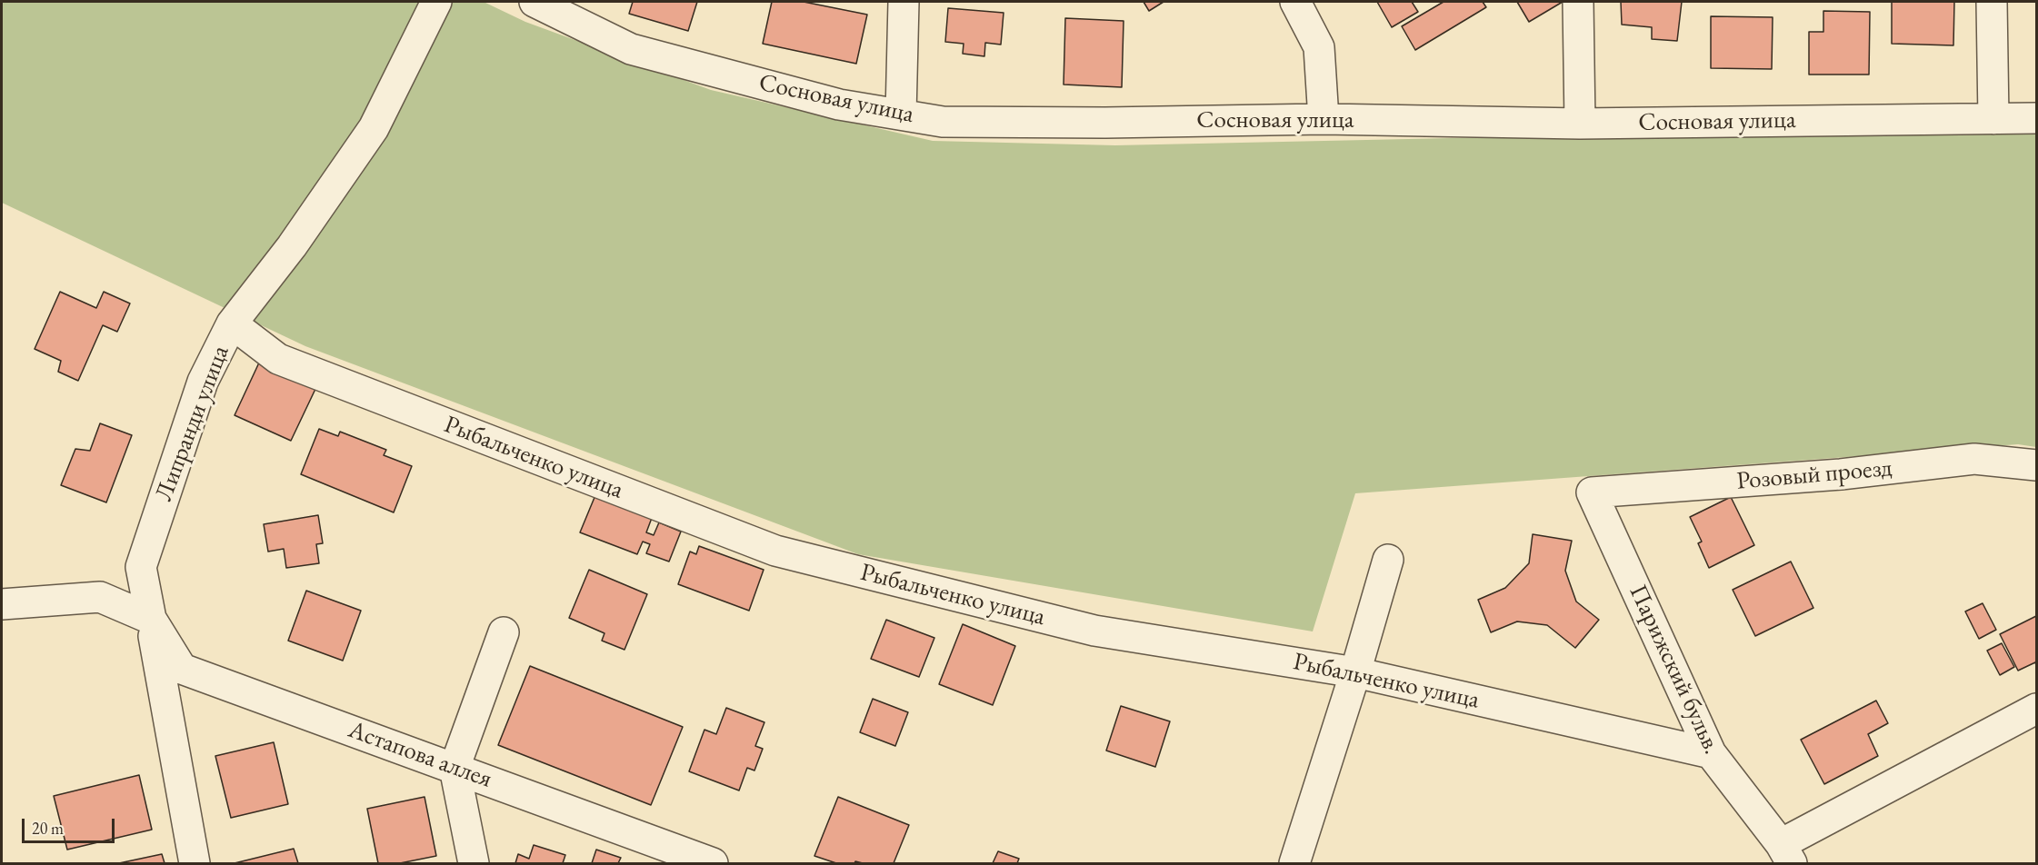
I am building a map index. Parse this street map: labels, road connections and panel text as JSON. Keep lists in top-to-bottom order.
{
  "streets": {
    "street": [
      "Сосновая улица",
      "Липранди улица",
      "Рыбальченко улица",
      "Розовый проезд",
      "Парижский бульв.",
      "Астапова аллея"
    ]
  },
  "crossings": [
    ["Липранди улица", "Рыбальченко улица"],
    ["Липранди улица", "Астапова аллея"],
    ["Рыбальченко улица", "Парижский бульв."],
    ["Розовый проезд", "Парижский бульв."]
  ],
  "scale_bar": "20 m"
}
